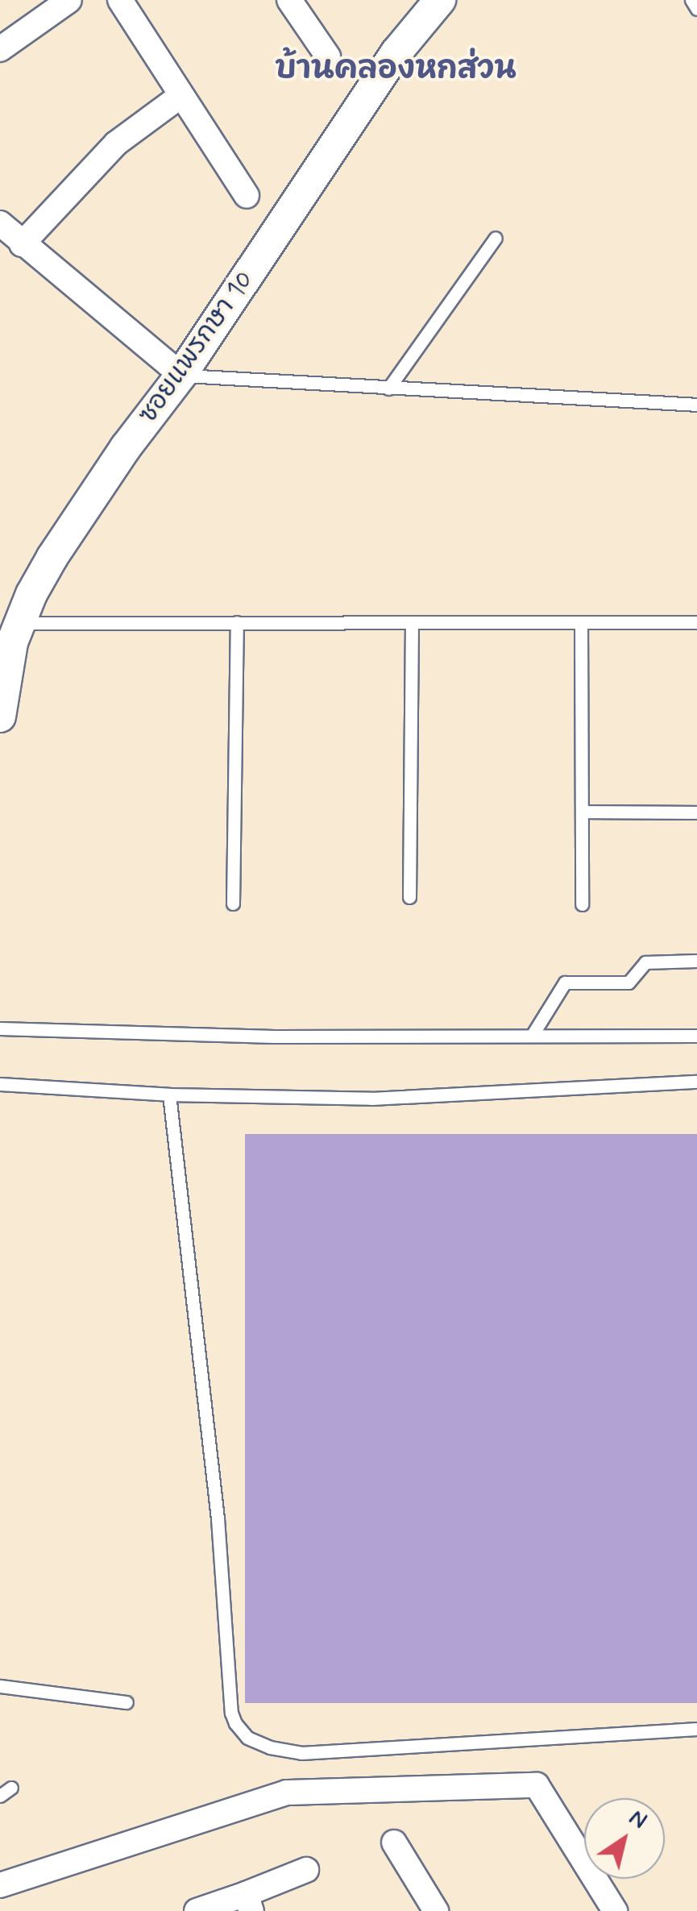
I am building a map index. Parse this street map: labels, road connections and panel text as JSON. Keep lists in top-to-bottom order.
{
  "streets": {
    "street": ["ซอยแพรกษา 10"]
  },
  "districts": ["บ้านคลองหกส่วน"],
  "north": "top right"
}
